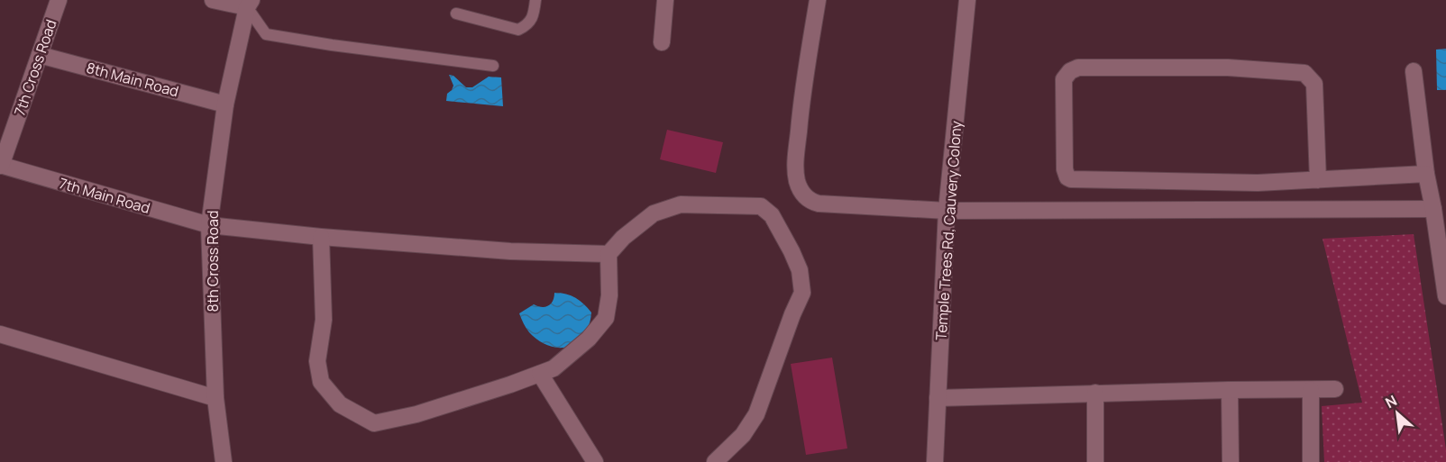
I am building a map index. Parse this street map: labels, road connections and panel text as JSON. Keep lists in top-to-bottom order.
{
  "streets": {
    "street": [
      "7th Cross Road",
      "8th Main Road",
      "7th Main Road",
      "Temple Trees Rd, Cauvery Colony",
      "8th Cross Road"
    ]
  },
  "crossings": [
    ["7th Cross Road", "8th Main Road"],
    ["7th Cross Road", "7th Main Road"],
    ["8th Main Road", "8th Cross Road"],
    ["7th Main Road", "8th Cross Road"]
  ],
  "north": "top left"
}
